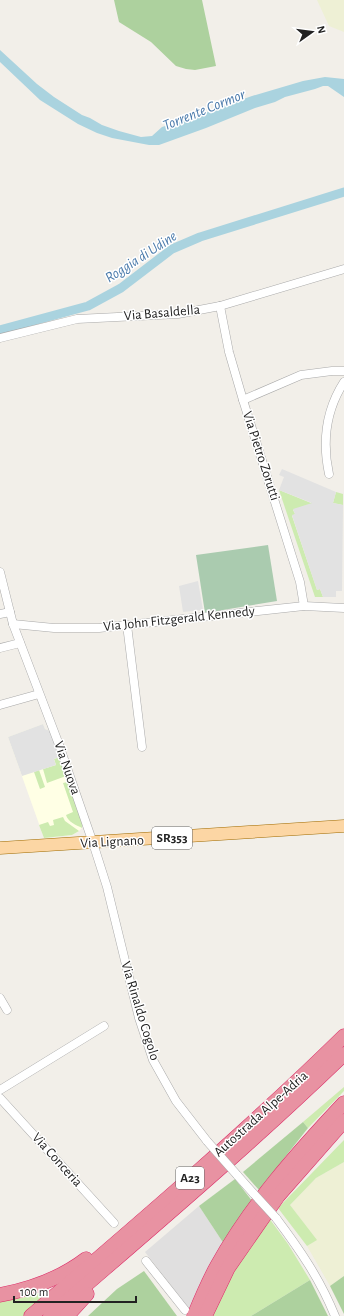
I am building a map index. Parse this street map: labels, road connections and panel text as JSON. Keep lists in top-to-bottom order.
{
  "streets": {
    "highway": ["Autostrada Alpe-Adria", "A23"],
    "main road": ["SR353", "Via Lignano"],
    "street": [
      "Via Basaldella",
      "Via Pietro Zorutti",
      "Via John Fitzgerald Kennedy",
      "Via Nuova",
      "Via Rinaldo Cogolo",
      "Via Conceria"
    ]
  },
  "crossings": [
    ["Via Basaldella", "Via Pietro Zorutti"],
    ["Via Pietro Zorutti", "Via John Fitzgerald Kennedy"],
    ["Via John Fitzgerald Kennedy", "Via Nuova"],
    ["Via Nuova", "Via Lignano"],
    ["Via Nuova", "Via Rinaldo Cogolo"],
    ["Via Lignano", "Via Rinaldo Cogolo"],
    ["Autostrada Alpe-Adria", "A23"]
  ],
  "water": ["Torrente Cormor", "Roggia di Udine"],
  "scale_bar": "100 m",
  "north": "right"
}
